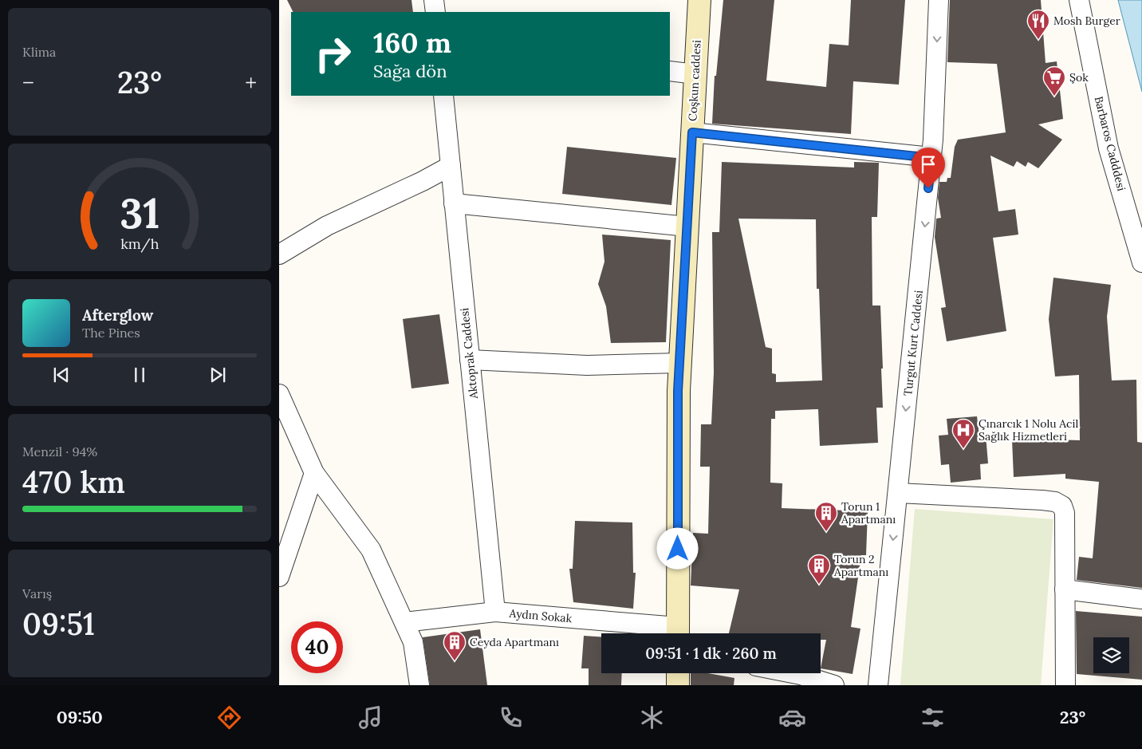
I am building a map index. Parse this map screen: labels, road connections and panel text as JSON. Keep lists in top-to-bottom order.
{
  "streets": {
    "street": [
      "Coşkun caddesi",
      "Barbaros Cadddesi",
      "Turgut Kurt Caddesi",
      "Aktoprak Caddesi",
      "Aydın Sokak"
    ]
  },
  "crossings": [
    ["Coşkun caddesi", "Aydın Sokak"],
    ["Aktoprak Caddesi", "Aydın Sokak"]
  ],
  "one_way": ["Turgut Kurt Caddesi"],
  "places": {
    "restaurant": ["Mosh Burger"],
    "supermarket": ["Şok"],
    "hospital": ["Çınarcık 1 Nolu Acil Sağlık Hizmetleri"],
    "building": ["Torun 1 Apartmanı", "Torun 2 Apartmanı", "Ceyda Apartmanı"]
  },
  "page": {
    "tile": [
      "Klima",
      ["Menzil · 94%", "470 km"],
      ["Varış", "09:51"]
    ],
    "turn": ["160 m", "Sağa dön"],
    "heat": ["−", "23°", "+"],
    "song": ["Afterglow", "The Pines"],
    "limit": "40",
    "trip": "09:51 · 1 dk · 260 m",
    "tabs": ["09:50", "23°"],
    "gauge": ["31", "km/h"]
  }
}
